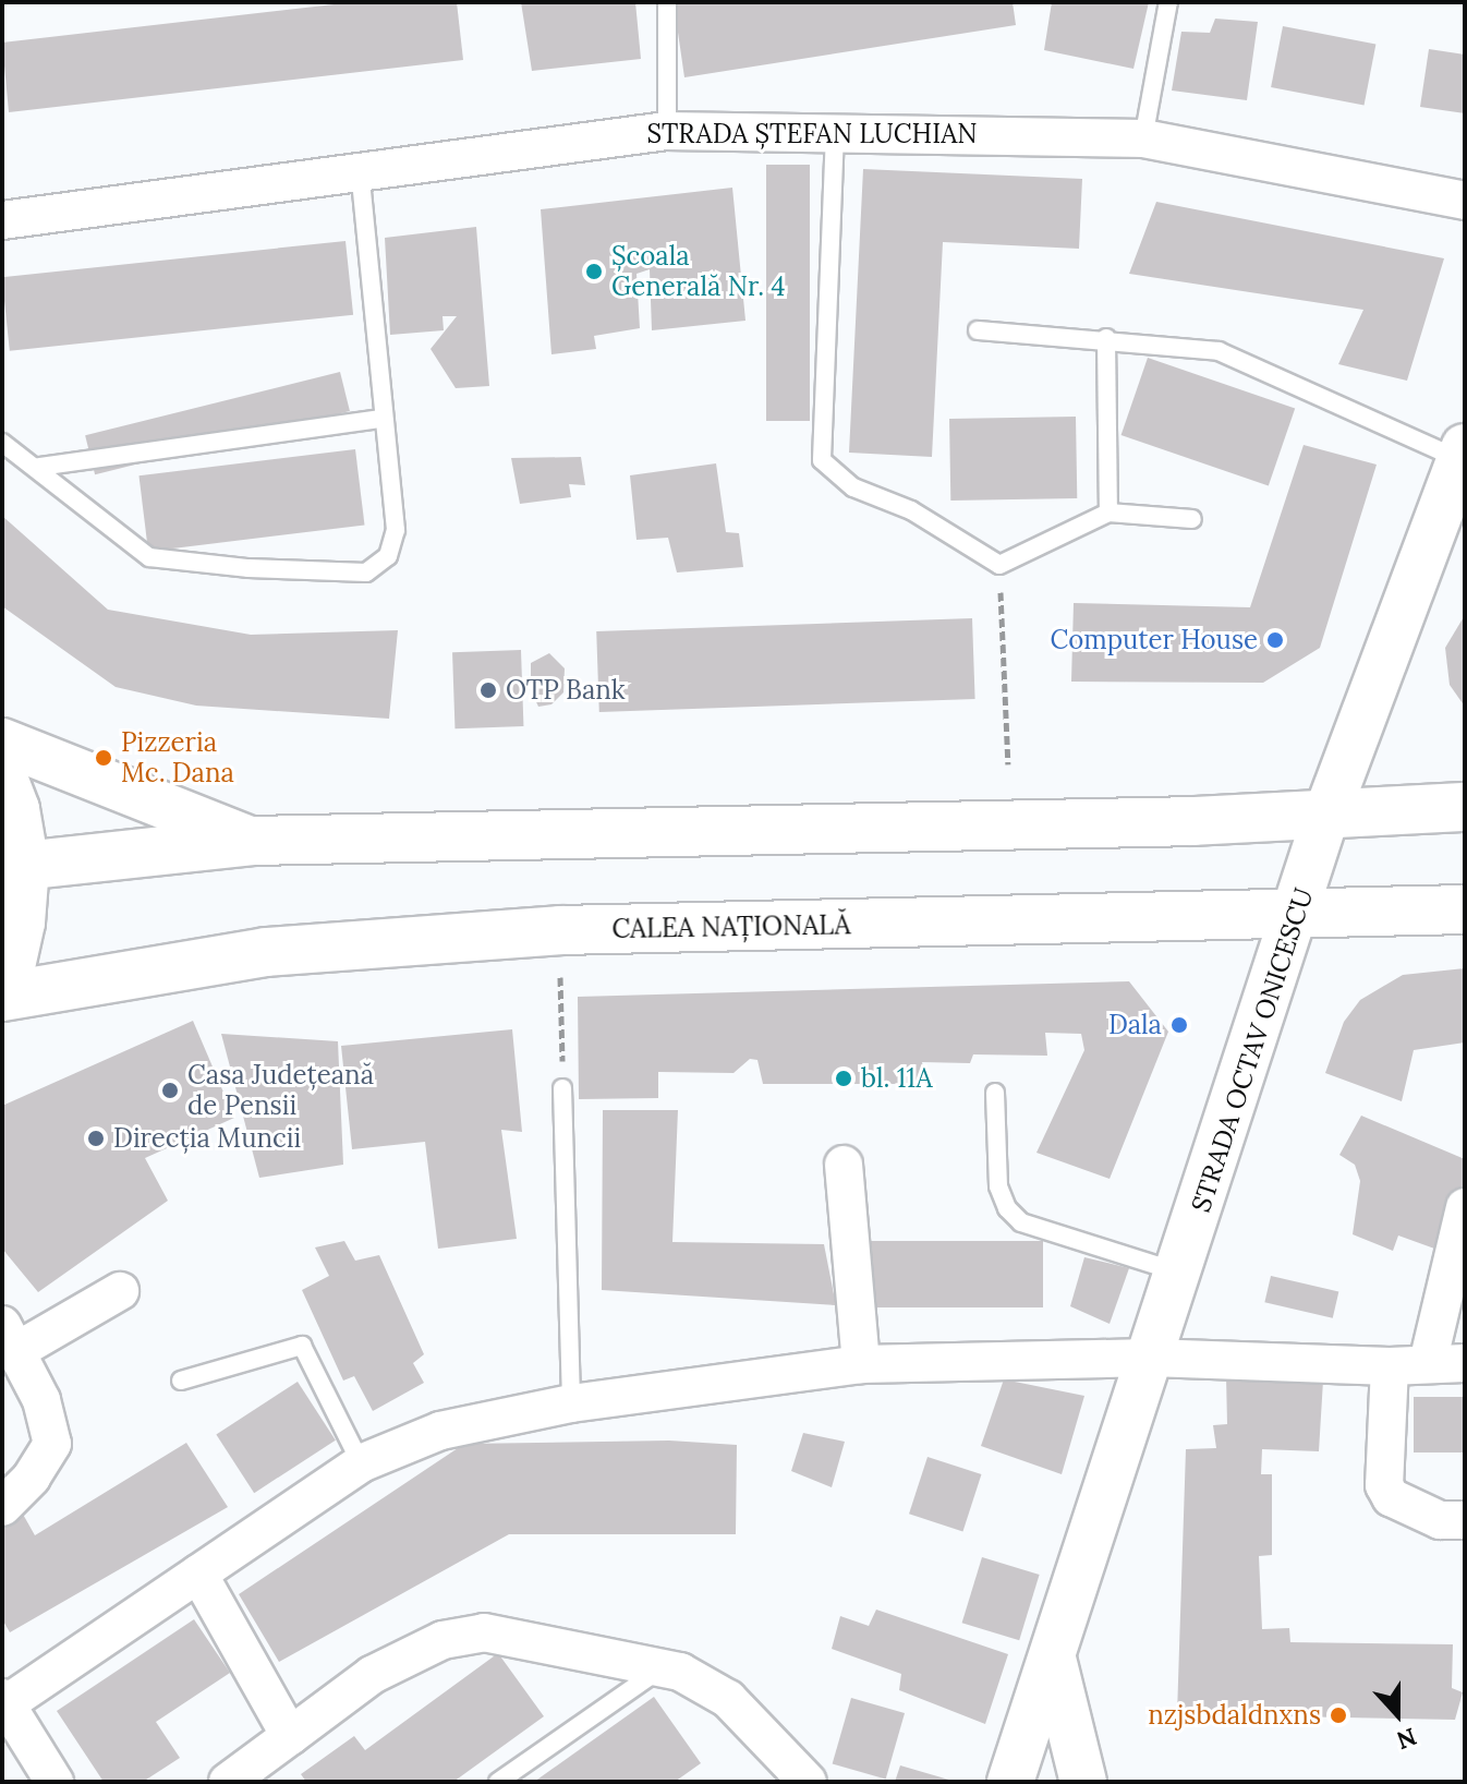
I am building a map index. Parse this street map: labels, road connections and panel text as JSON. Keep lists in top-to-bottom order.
{
  "streets": {
    "main road": ["CALEA NAȚIONALĂ"],
    "street": ["STRADA ȘTEFAN LUCHIAN", "STRADA OCTAV ONICESCU"]
  },
  "crossings": [
    ["CALEA NAȚIONALĂ", "STRADA OCTAV ONICESCU"]
  ],
  "places": [
    "Școala Generală Nr. 4",
    "Computer House",
    "OTP Bank",
    "Pizzeria Mc. Dana",
    "Dala",
    "bl. 11A",
    "Casa Județeană de Pensii",
    "Direcția Muncii",
    "nzjsbdaldnxns"
  ],
  "north": "bottom"
}
